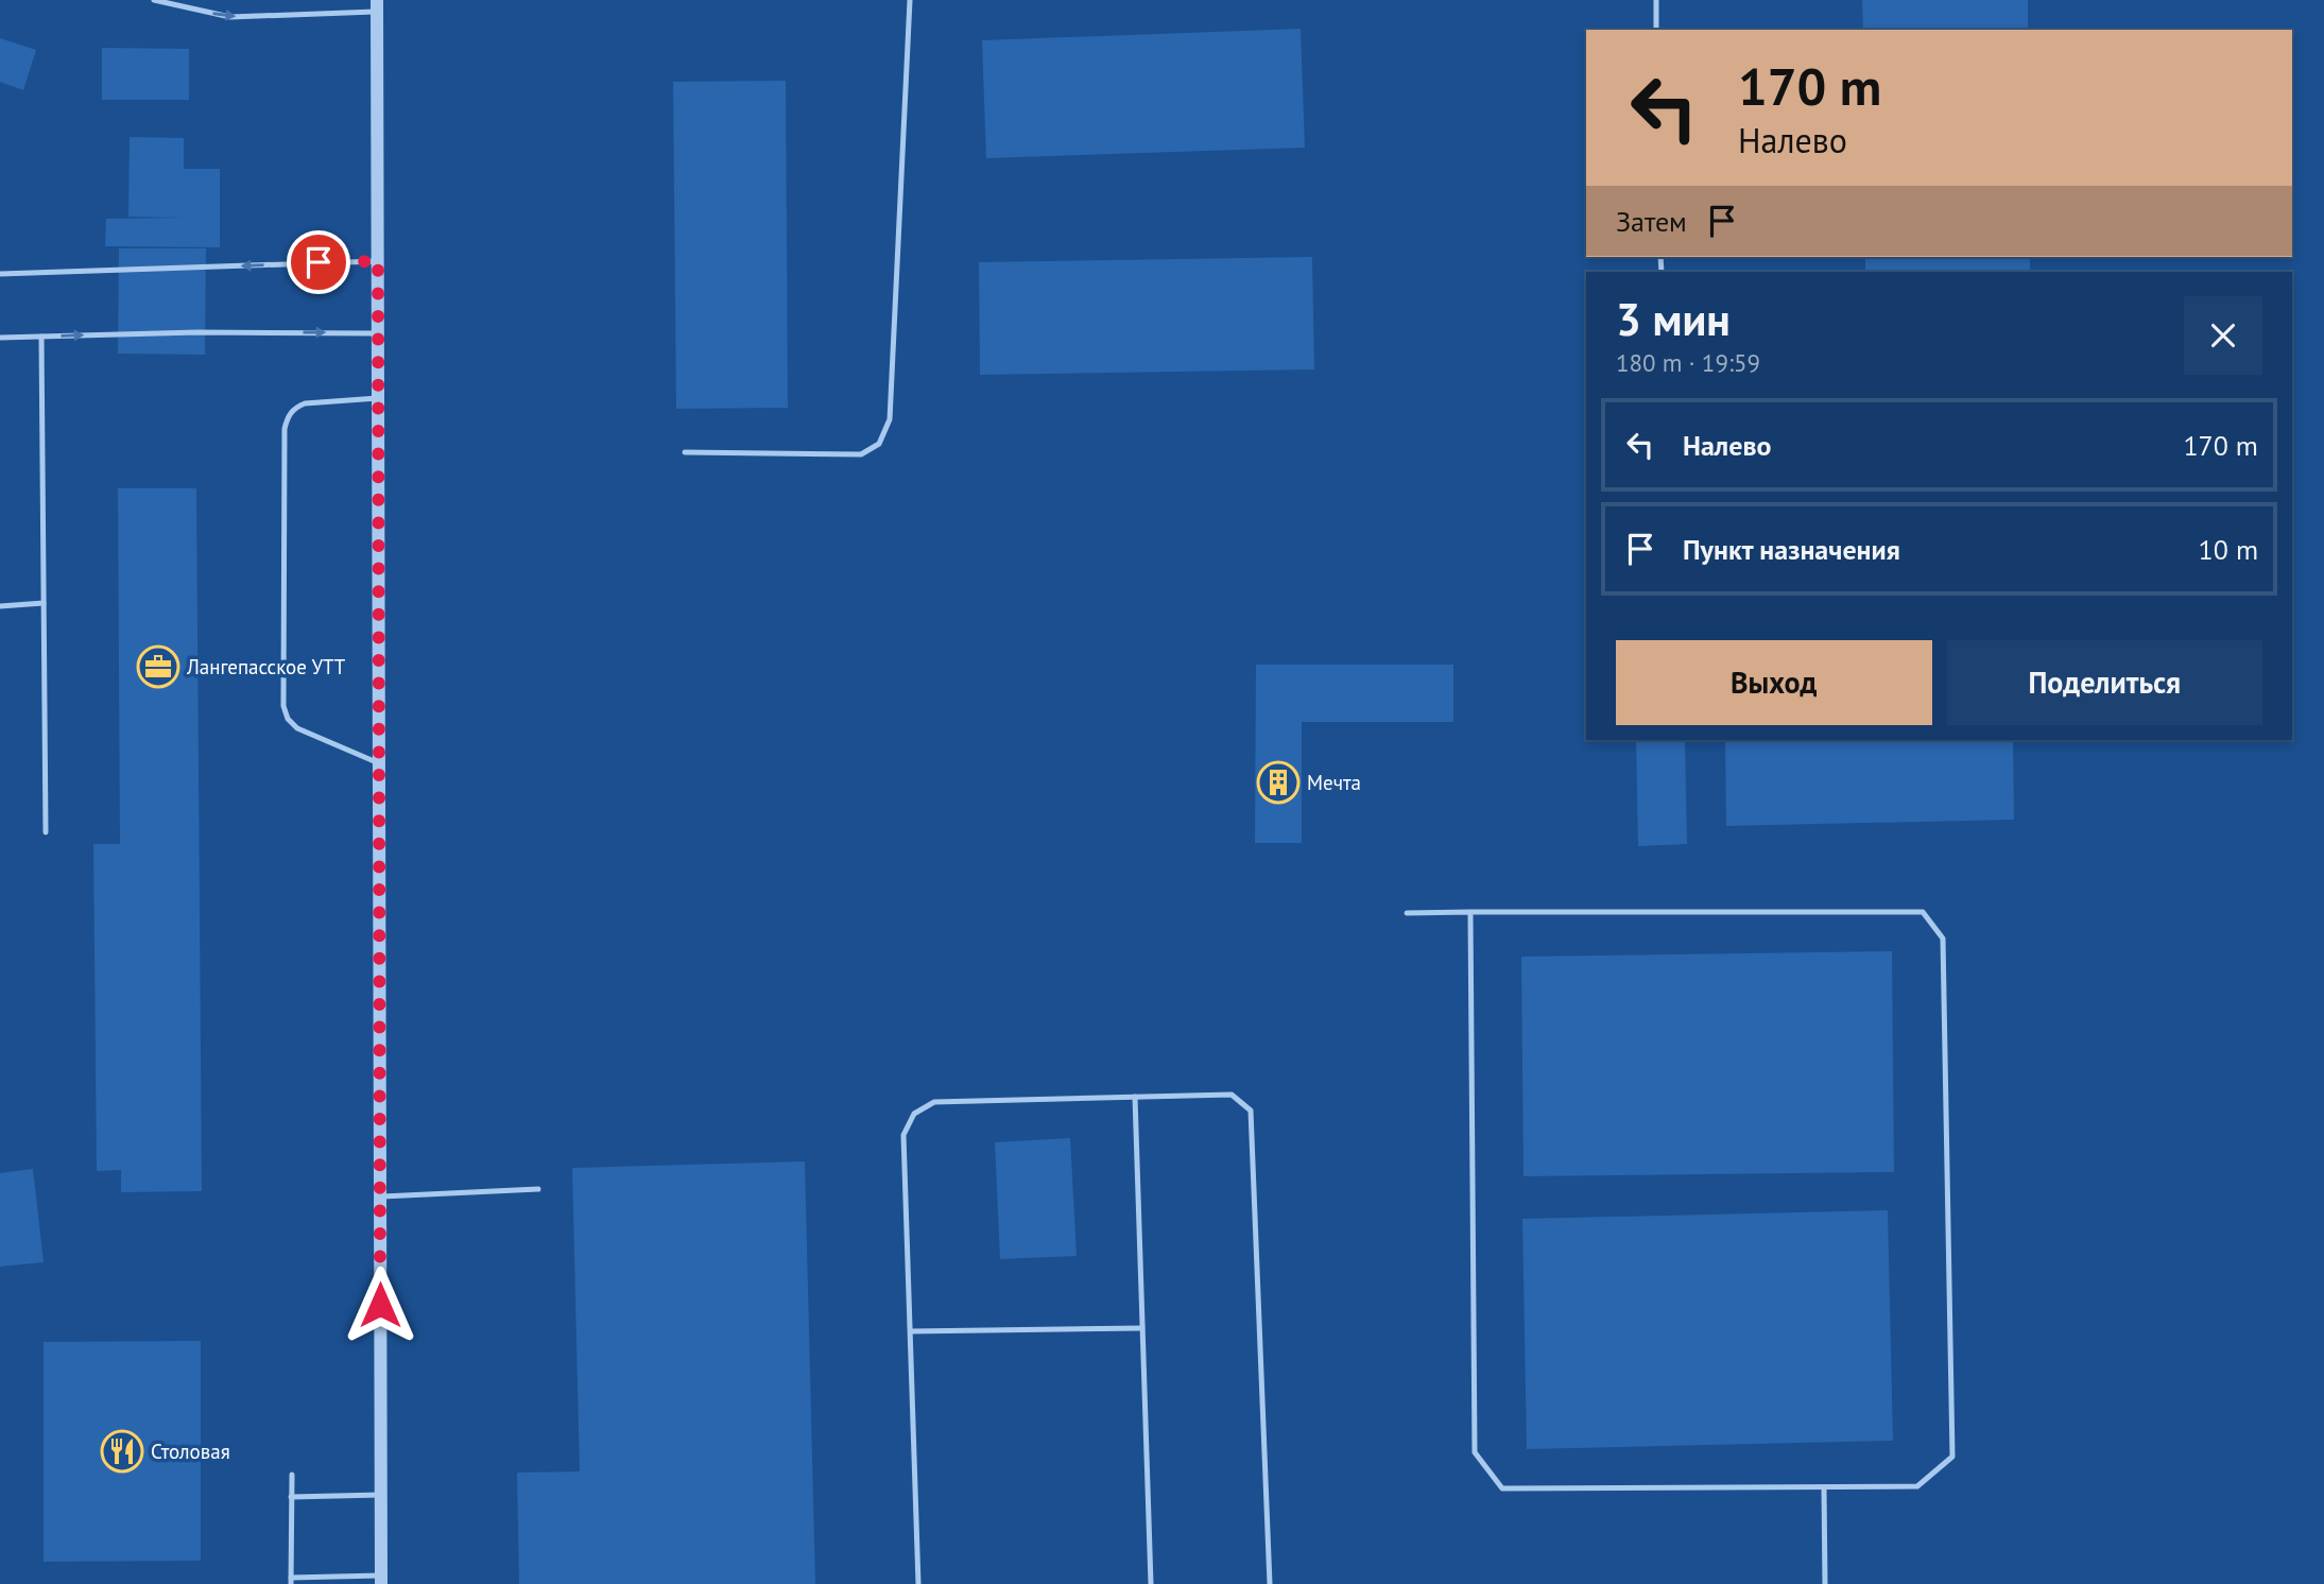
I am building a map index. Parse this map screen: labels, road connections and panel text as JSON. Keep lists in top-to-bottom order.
{
  "places": {
    "office": ["Лангепасское УТТ"],
    "building": ["Мечта"],
    "restaurant": ["Столовая"]
  },
  "page": {
    "turn": ["170 m", "Налево"],
    "then": "Затем",
    "heading": ["3 мин", "180 m · 19:59"],
    "list": [
      {
        "name": "Налево",
        "value": "170 m"
      },
      {
        "name": "Пункт назначения",
        "value": "10 m"
      }
    ],
    "buttons": ["Выход", "Поделиться"]
  }
}
